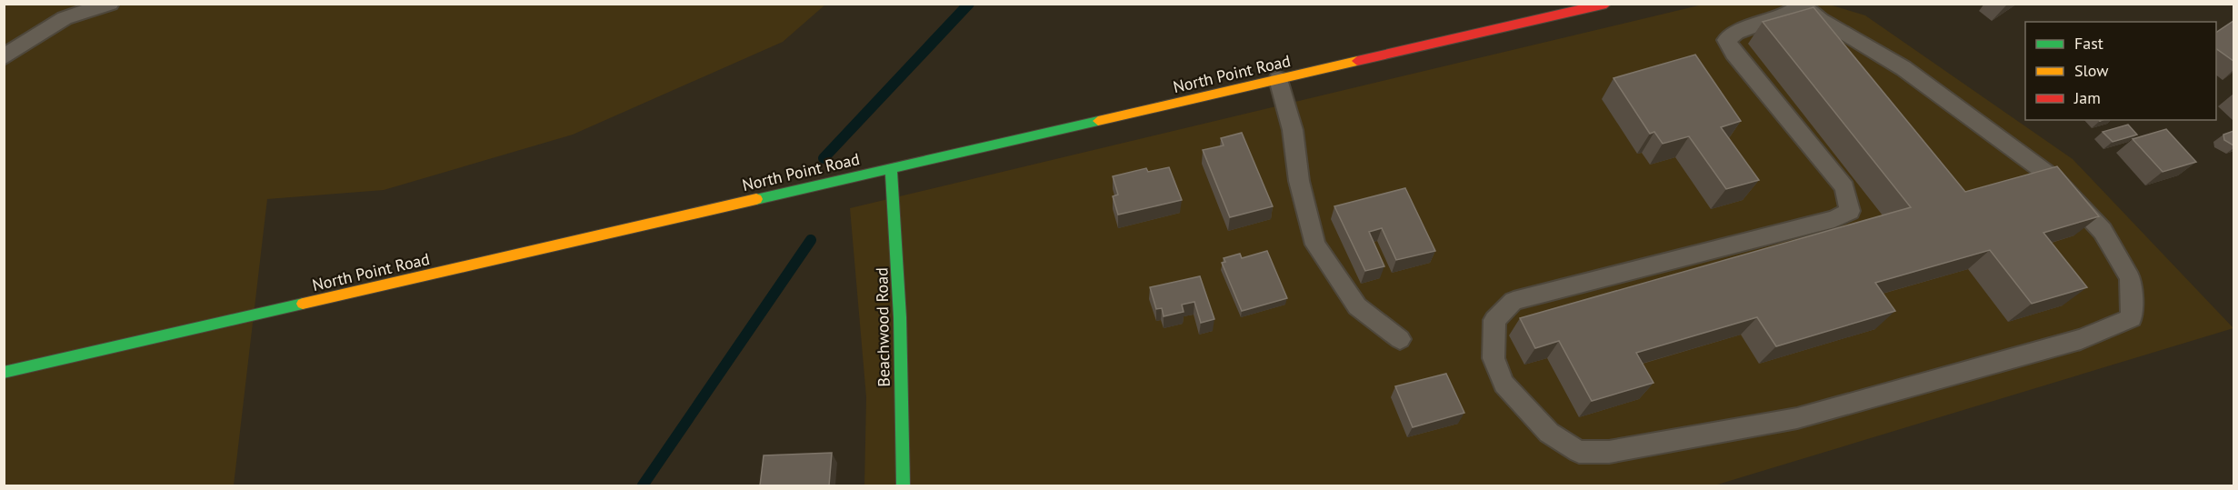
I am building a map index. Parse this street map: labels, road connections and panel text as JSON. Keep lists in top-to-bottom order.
{
  "streets": {
    "street": ["North Point Road", "Beachwood Road"]
  },
  "crossings": [
    ["North Point Road", "Beachwood Road"]
  ],
  "legend": ["Fast", "Slow", "Jam"]
}
